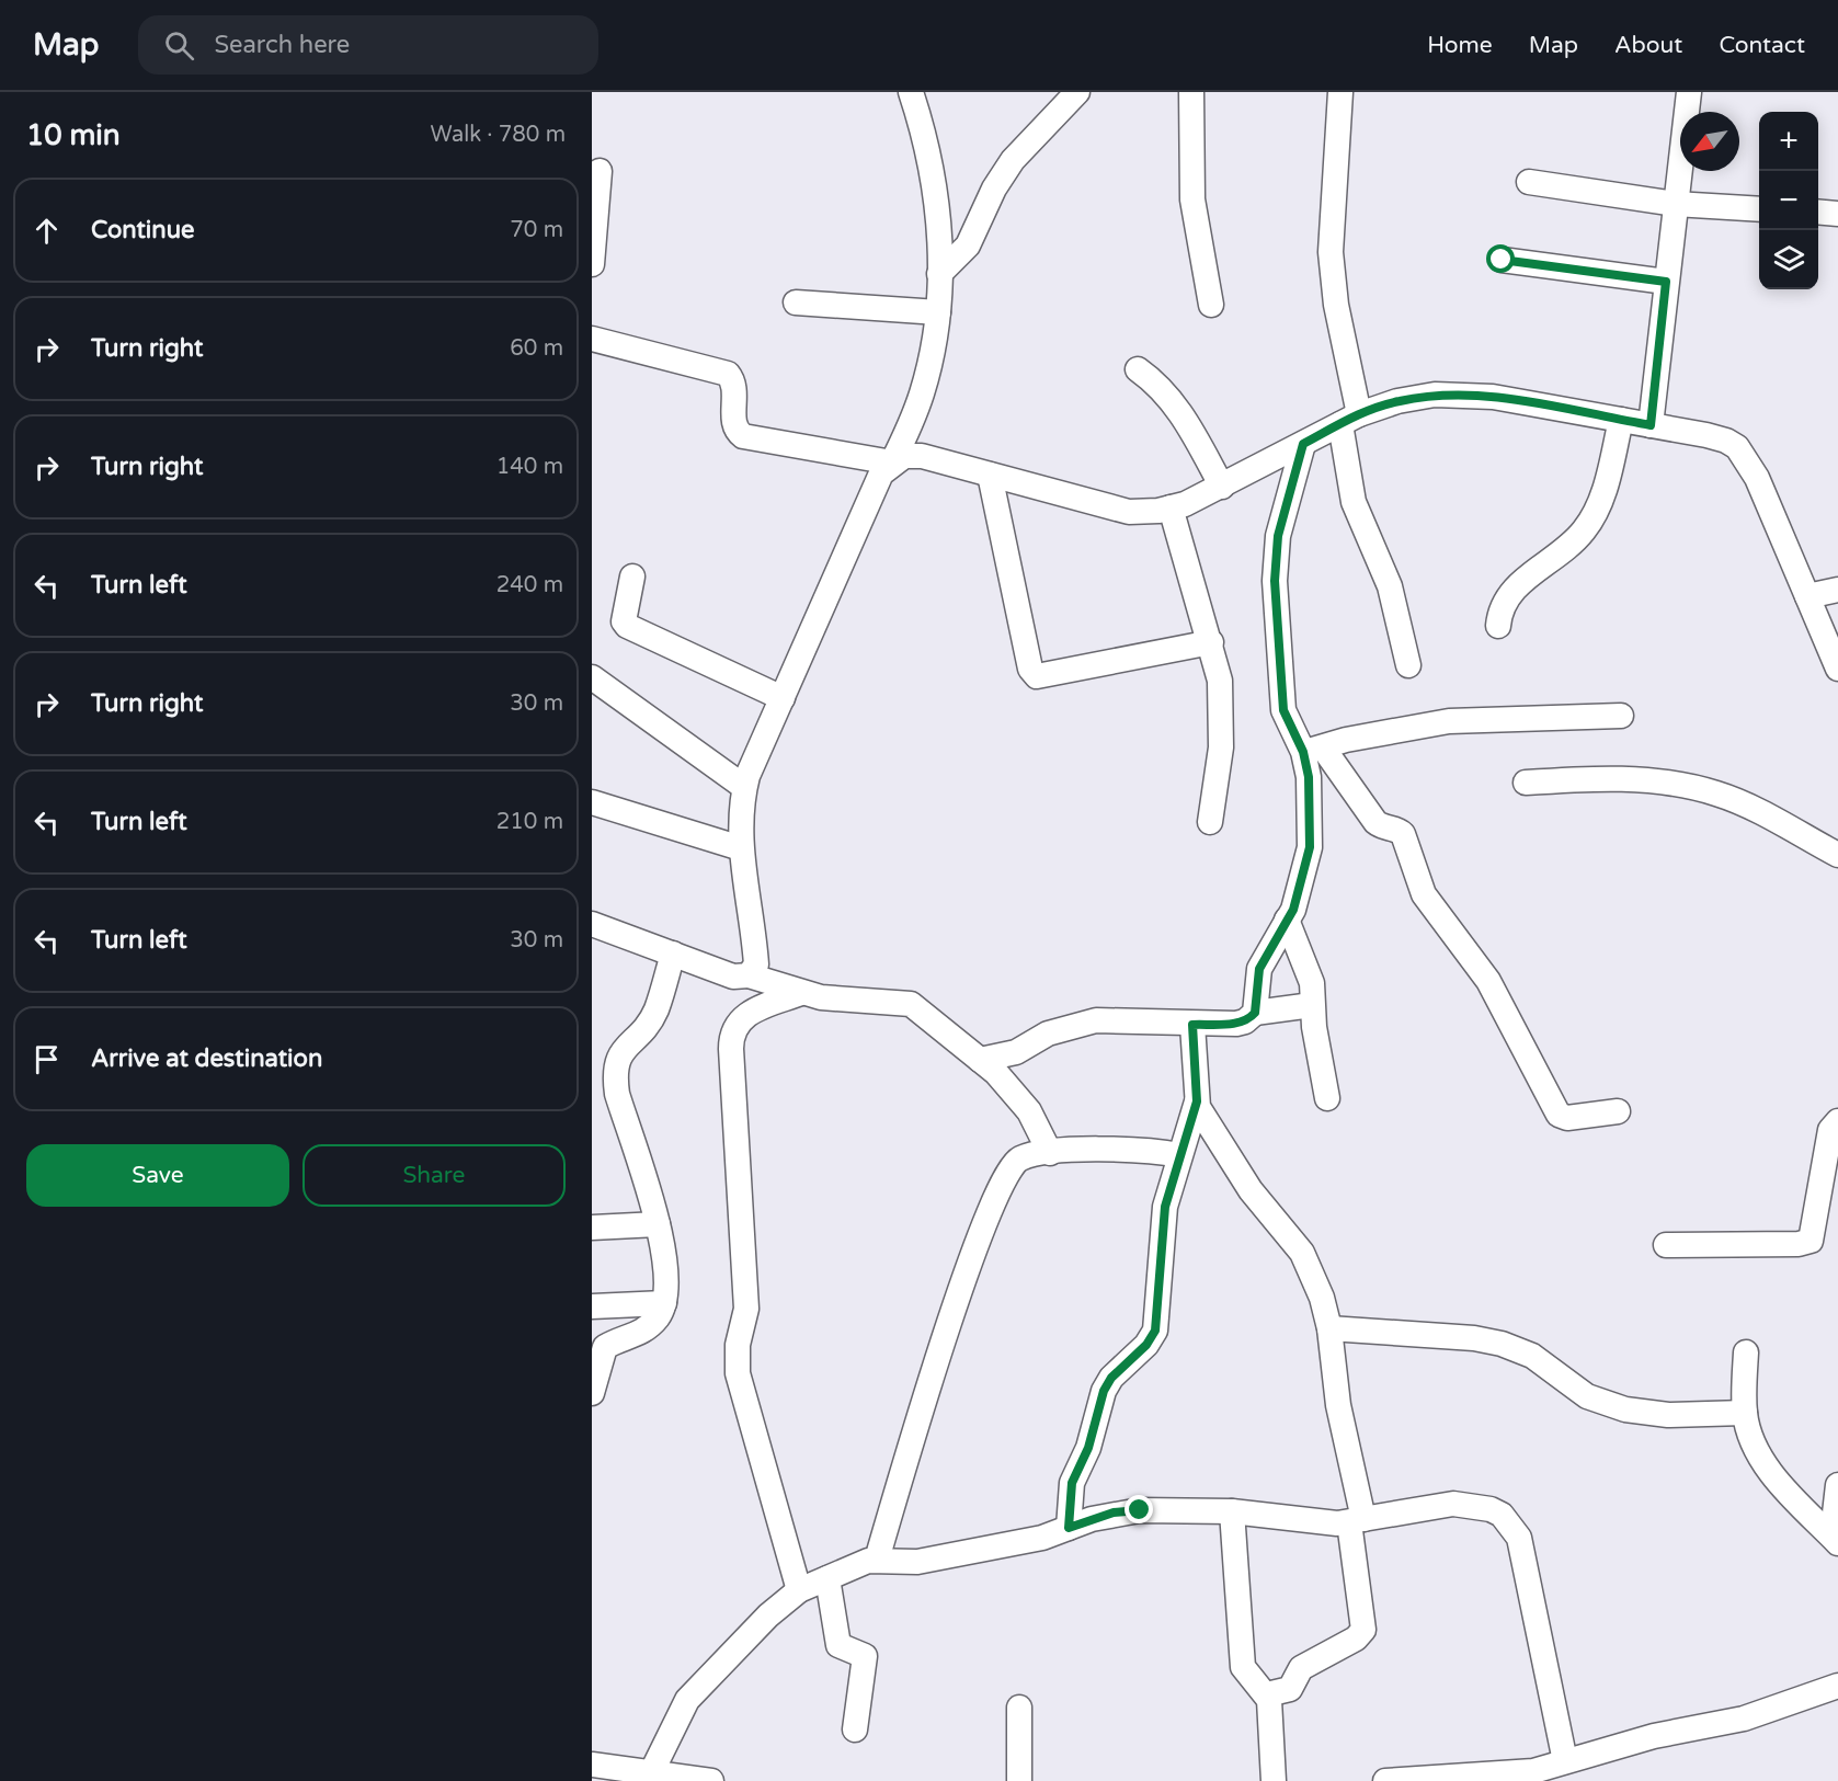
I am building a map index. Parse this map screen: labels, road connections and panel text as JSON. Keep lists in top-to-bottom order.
{
  "north": "bottom left",
  "page": {
    "header": "Map",
    "search": "Search here",
    "nav": [
      "Home",
      "Map",
      "About",
      "Contact"
    ],
    "heading": ["10 min", "Walk · 780 m"],
    "map_buttons": ["+", "−"],
    "list": [
      ["Continue", "70 m"],
      ["Turn right", "60 m"],
      ["Turn right", "140 m"],
      ["Turn left", "240 m"],
      ["Turn right", "30 m"],
      ["Turn left", "210 m"],
      ["Turn left", "30 m"],
      "Arrive at destination"
    ],
    "buttons": ["Save", "Share"]
  }
}
